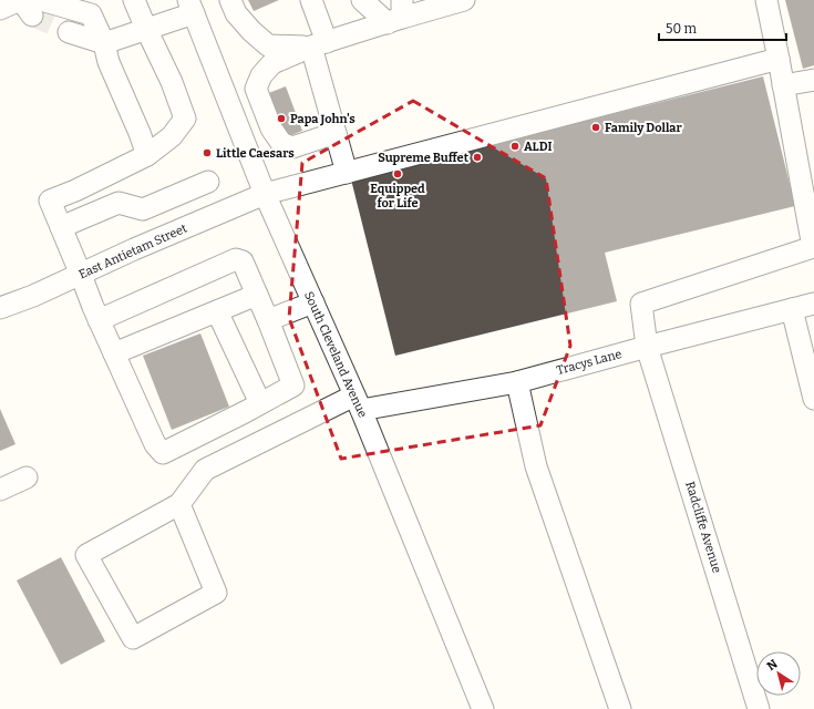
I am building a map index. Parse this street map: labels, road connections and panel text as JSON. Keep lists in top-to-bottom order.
{
  "streets": {
    "street": [
      "East Antietam Street",
      "South Cleveland Avenue",
      "Tracys Lane",
      "Radcliffe Avenue"
    ]
  },
  "crossings": [
    ["East Antietam Street", "South Cleveland Avenue"],
    ["South Cleveland Avenue", "Tracys Lane"],
    ["Tracys Lane", "Radcliffe Avenue"]
  ],
  "places": [
    "Papa John's",
    "Family Dollar",
    "ALDI",
    "Little Caesars",
    "Supreme Buffet",
    "Equipped for Life"
  ],
  "scale_bar": "50 m",
  "north": "top left"
}
